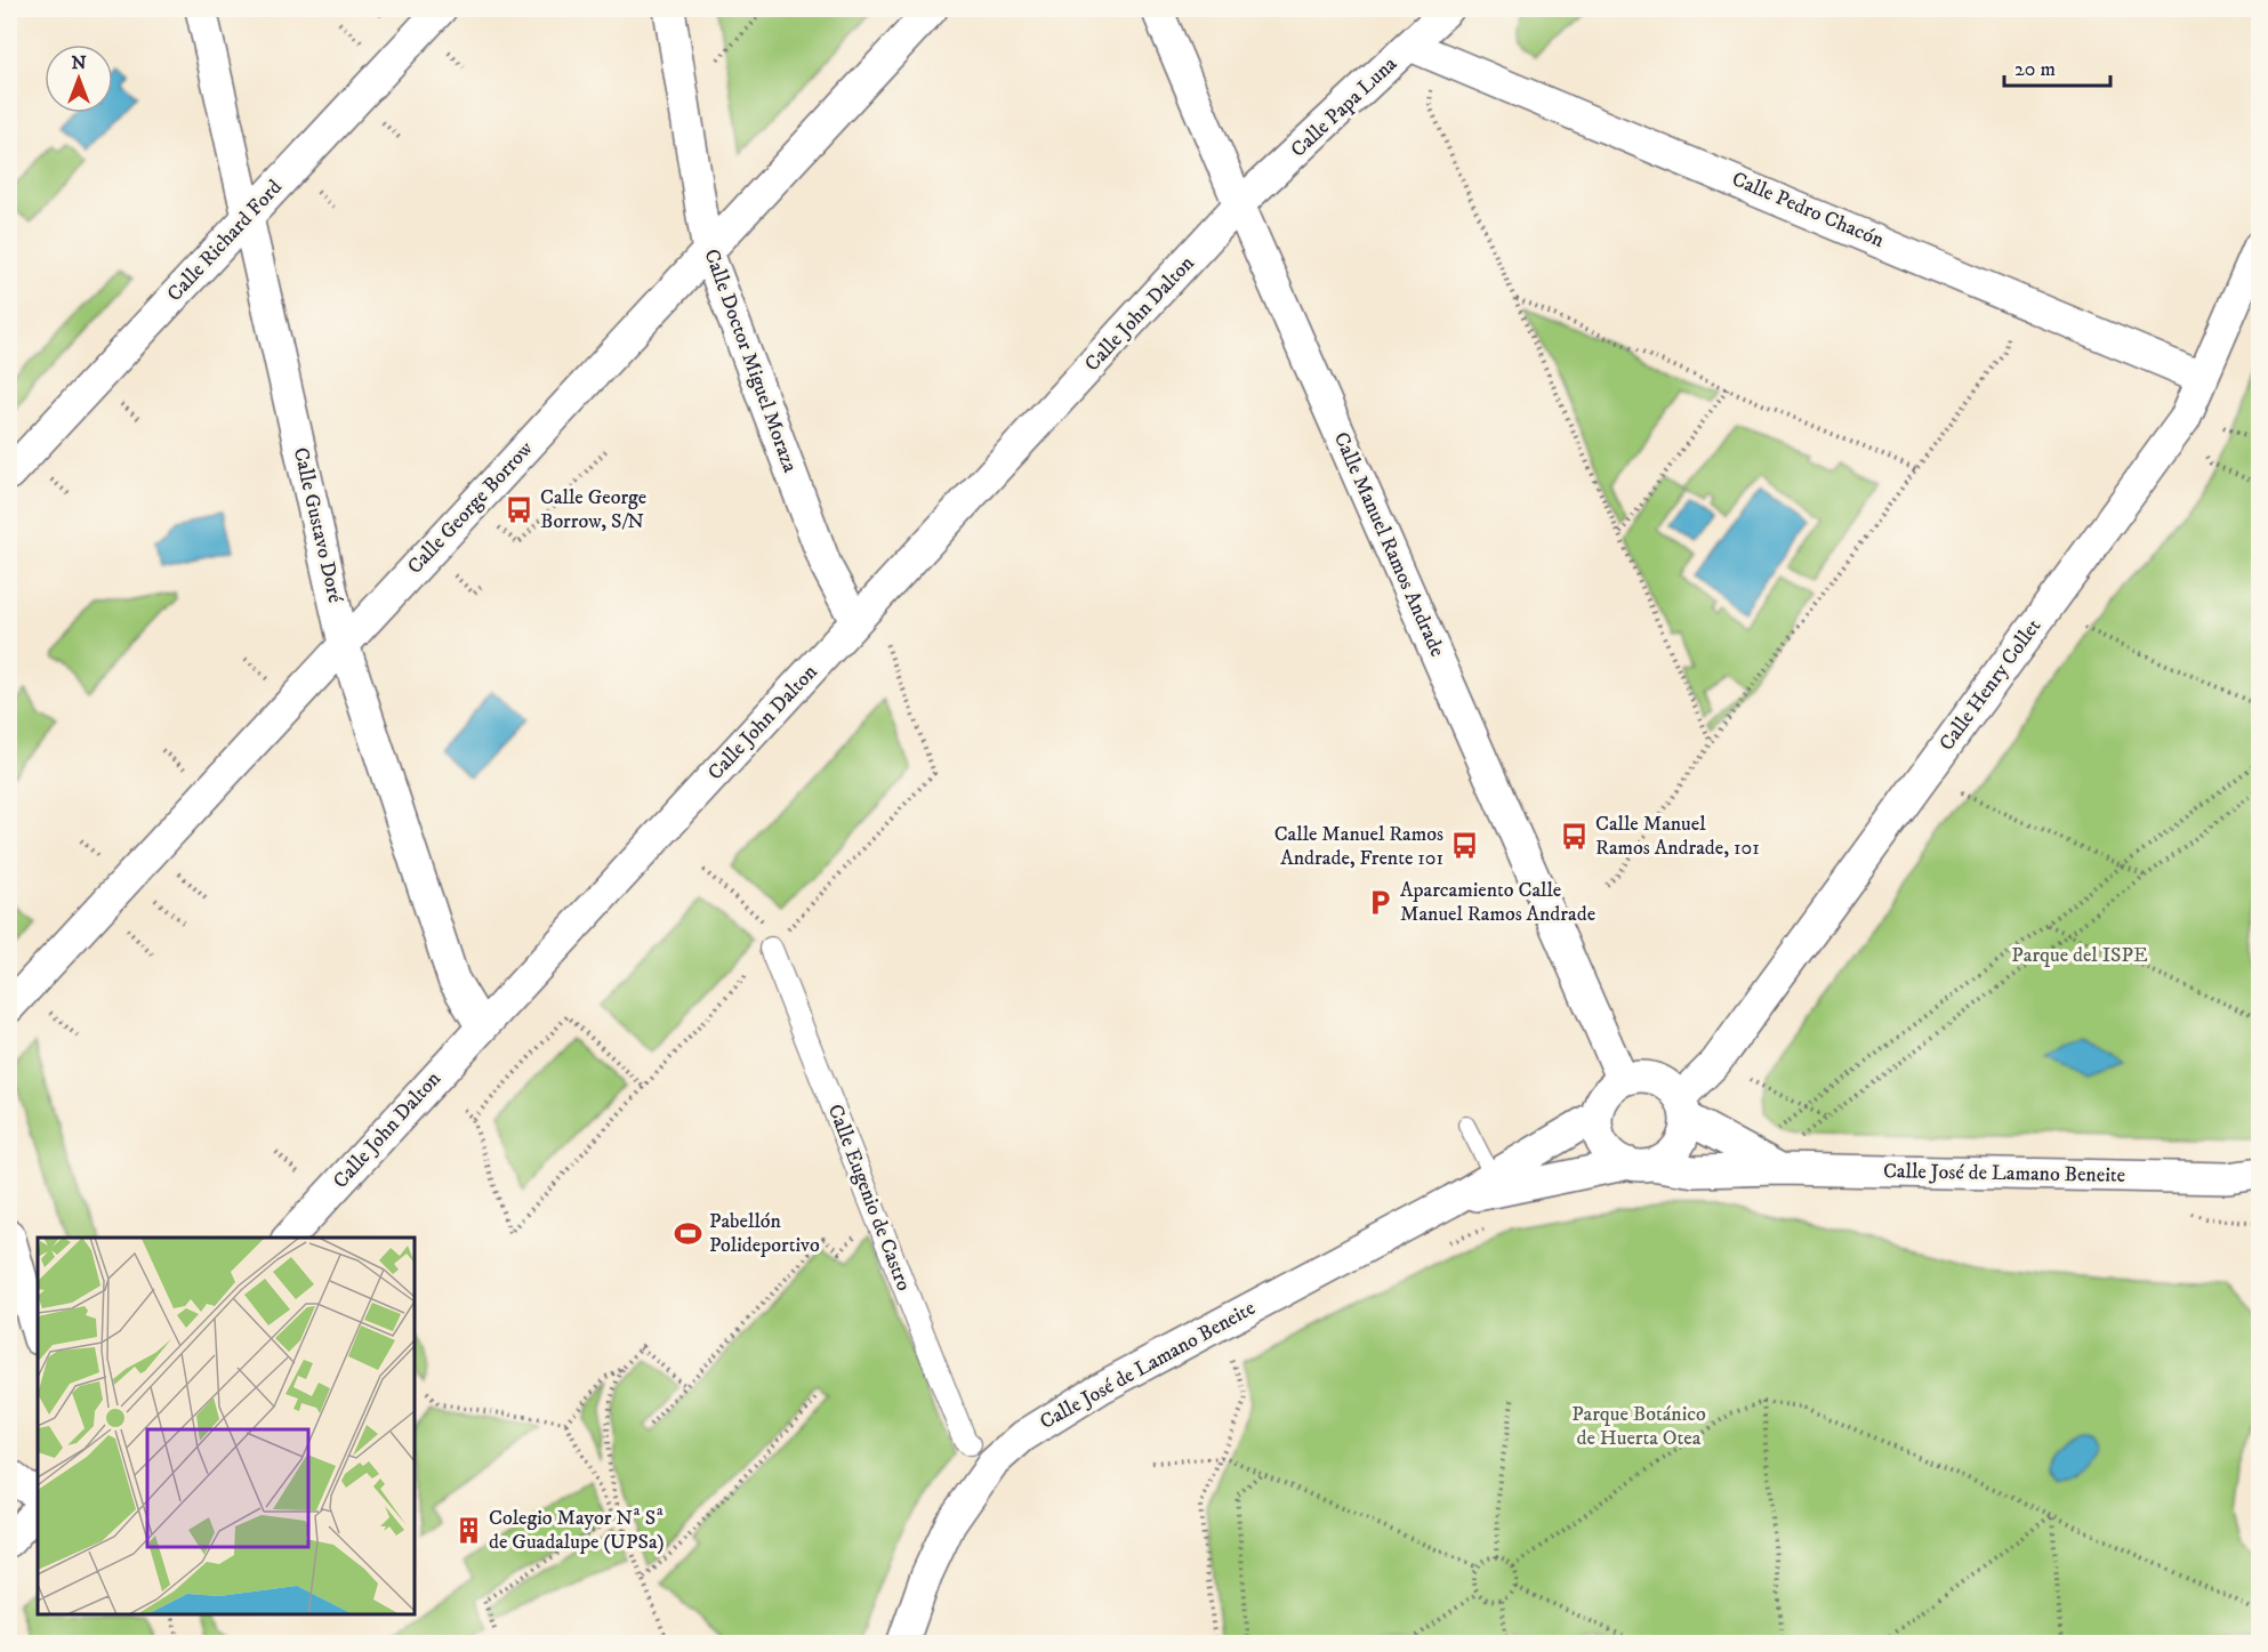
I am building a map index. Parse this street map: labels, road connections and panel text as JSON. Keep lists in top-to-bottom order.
{
  "streets": {
    "street": [
      "Calle Papa Luna",
      "Calle Pedro Chacón",
      "Calle Richard Ford",
      "Calle John Dalton",
      "Calle Doctor Miguel Moraza",
      "Calle George Borrow",
      "Calle Gustavo Doré",
      "Calle Manuel Ramos Andrade",
      "Calle Henry Collet",
      "Calle José de Lamano Beneite",
      "Calle Eugenio de Castro"
    ]
  },
  "crossings": [
    ["Calle Papa Luna", "Calle Pedro Chacón"],
    ["Calle Papa Luna", "Calle John Dalton"],
    ["Calle Papa Luna", "Calle Manuel Ramos Andrade"],
    ["Calle Pedro Chacón", "Calle Henry Collet"],
    ["Calle Richard Ford", "Calle Gustavo Doré"],
    ["Calle John Dalton", "Calle Doctor Miguel Moraza"],
    ["Calle John Dalton", "Calle Gustavo Doré"],
    ["Calle John Dalton", "Calle Manuel Ramos Andrade"],
    ["Calle John Dalton", "Calle Eugenio de Castro"],
    ["Calle Doctor Miguel Moraza", "Calle George Borrow"],
    ["Calle George Borrow", "Calle Gustavo Doré"],
    ["Calle Manuel Ramos Andrade", "Calle Henry Collet"],
    ["Calle Manuel Ramos Andrade", "Calle José de Lamano Beneite"],
    ["Calle Henry Collet", "Calle José de Lamano Beneite"]
  ],
  "parks": ["Parque del ISPE", "Parque Botánico de Huerta Otea"],
  "places": {
    "bus stop": ["Calle George Borrow, S/N", "Calle Manuel Ramos Andrade, 101", "Calle Manuel Ramos Andrade, Frente 101"],
    "parking": ["Aparcamiento Calle Manuel Ramos Andrade"],
    "sports": ["Pabellón Polideportivo"],
    "building": ["Colegio Mayor Nª Sª de Guadalupe (UPSa)"]
  },
  "scale_bar": "20 m",
  "north": "top"
}
